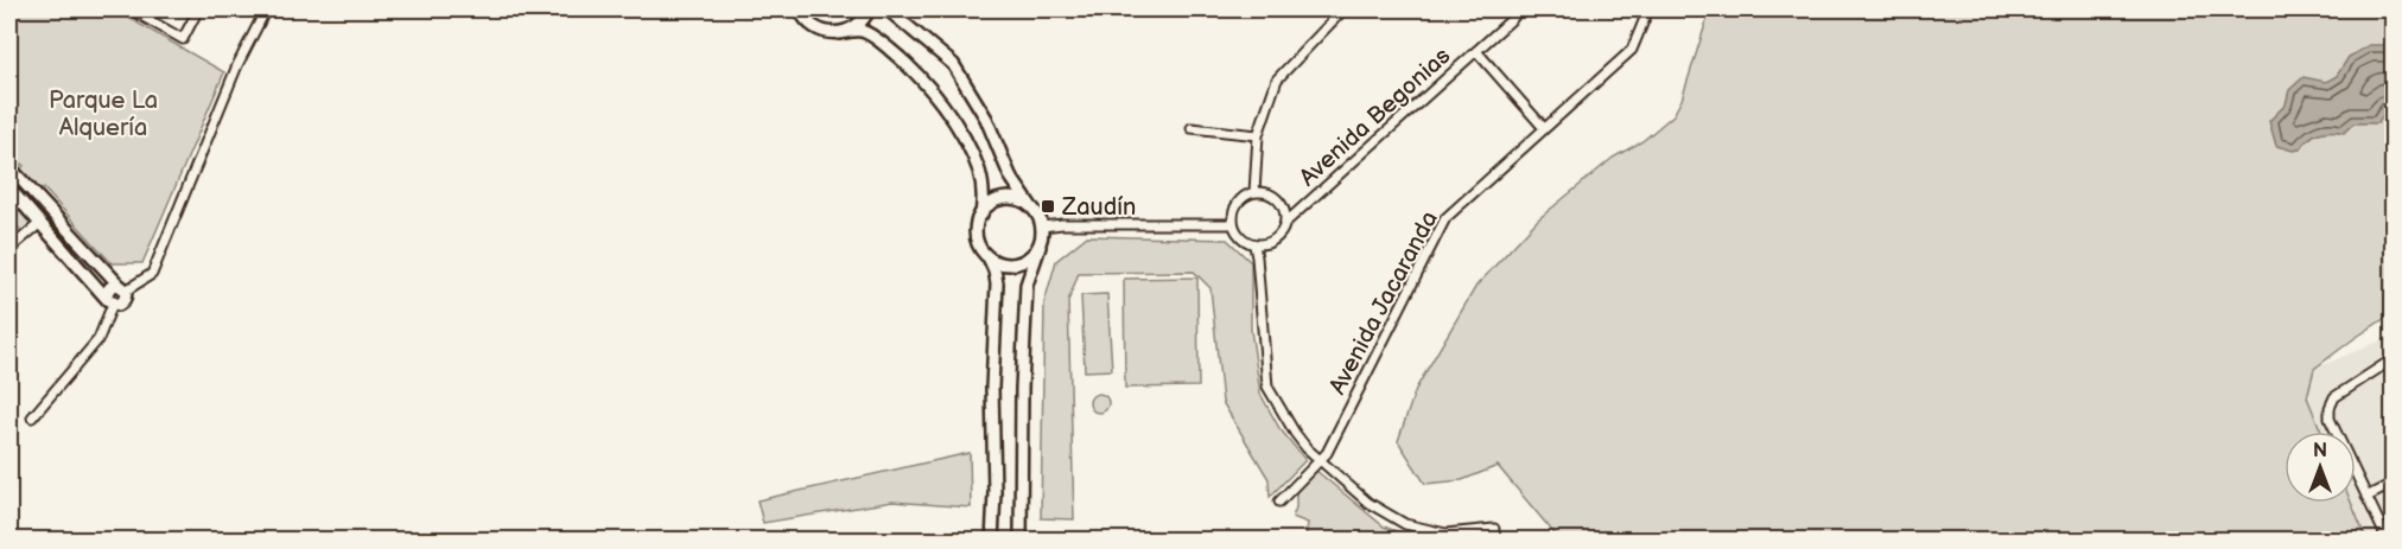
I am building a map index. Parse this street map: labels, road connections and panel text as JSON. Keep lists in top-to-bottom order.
{
  "streets": {
    "street": ["Avenida Begonias", "Avenida Jacaranda"]
  },
  "parks": ["Parque La Alquería"],
  "places": {
    "transit": ["Zaudín"]
  },
  "north": "top"
}
